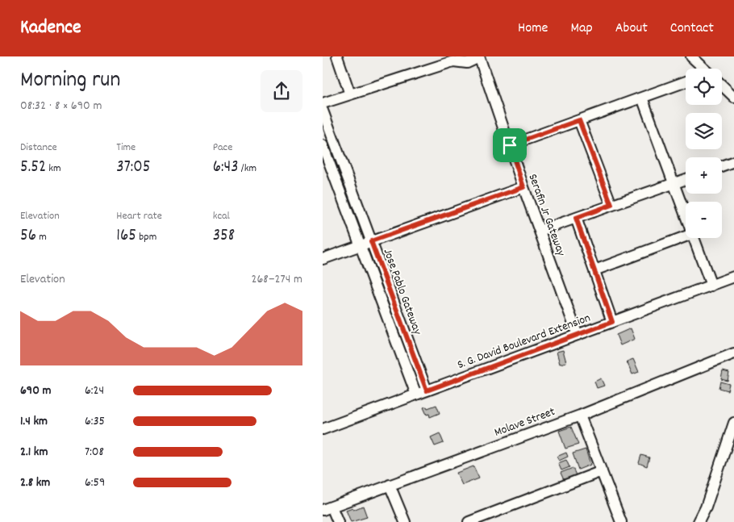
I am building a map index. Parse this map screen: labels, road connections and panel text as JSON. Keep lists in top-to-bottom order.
{
  "streets": {
    "street": [
      "Serafin Jr Gateway",
      "Jose Pablo Gateway",
      "S. G. David Boulevard Extension",
      "Molave Street"
    ]
  },
  "crossings": [
    ["Serafin Jr Gateway", "S. G. David Boulevard Extension"],
    ["Jose Pablo Gateway", "S. G. David Boulevard Extension"]
  ],
  "page": {
    "header": "Kadence",
    "nav": [
      "Home",
      "Map",
      "About",
      "Contact"
    ],
    "heading": ["Morning run", "08:32 · 8 × 690 m"],
    "map_buttons": ["+", "−"],
    "stats": [
      ["Distance", "5.52 km"],
      ["Time", "37:05"],
      ["Pace", "6:43 /km"],
      ["Elevation", "56 m"],
      ["Heart rate", "165 bpm"],
      ["kcal", "358"]
    ],
    "chart": ["Elevation", "268–274 m"],
    "list": [
      {
        "name": "690 m",
        "note": "6:24"
      },
      {
        "name": "1.4 km",
        "note": "6:35"
      },
      {
        "name": "2.1 km",
        "note": "7:08"
      },
      {
        "name": "2.8 km",
        "note": "6:59"
      }
    ]
  }
}
